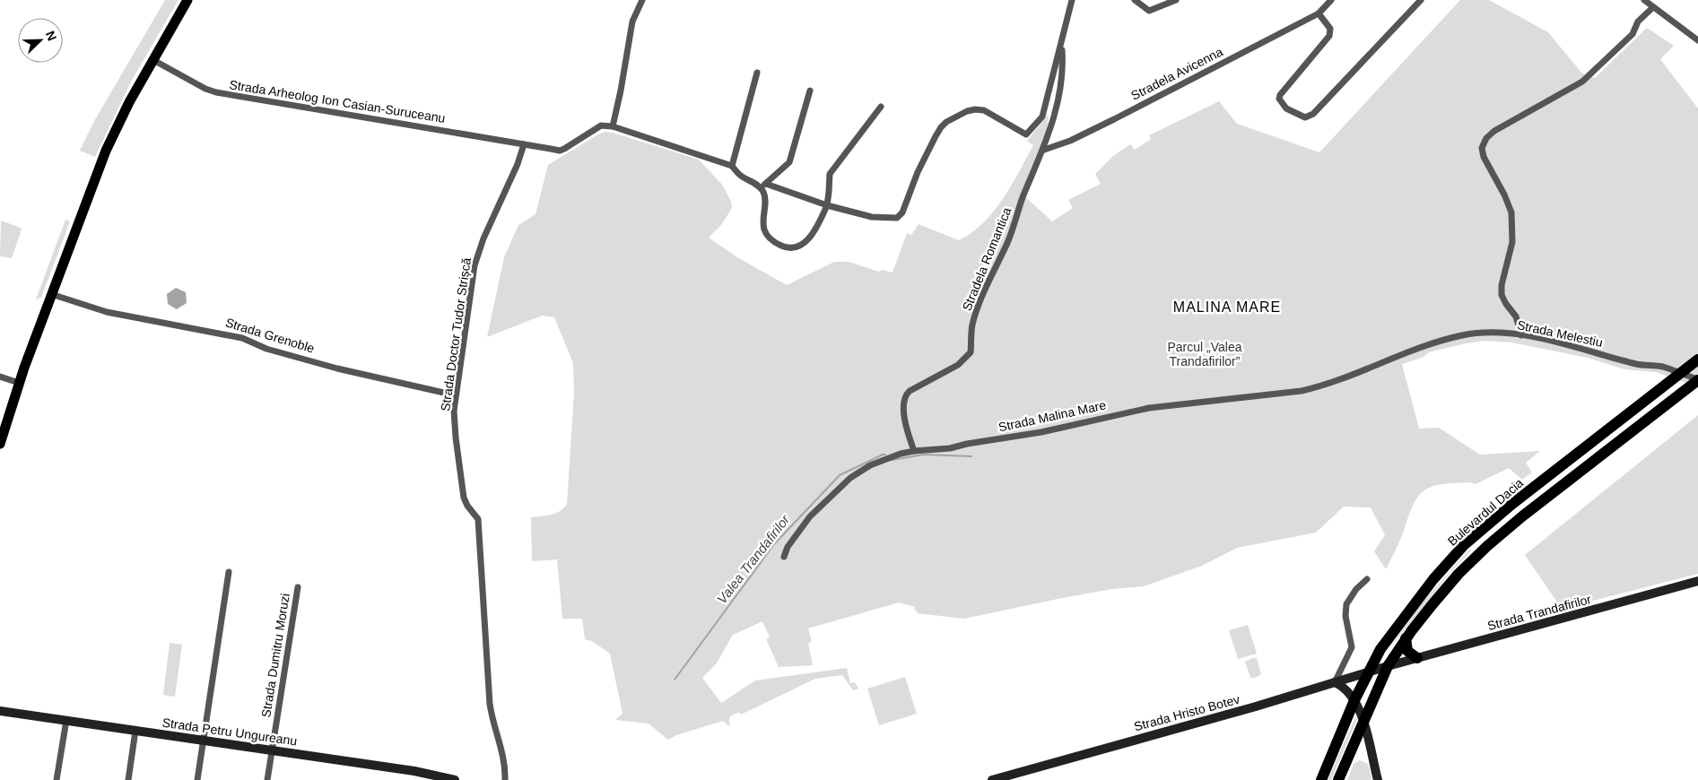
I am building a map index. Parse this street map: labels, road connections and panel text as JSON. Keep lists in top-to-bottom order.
{
  "streets": {
    "highway": ["Bulevardul Dacia"],
    "main road": ["Strada Trandafirilor", "Strada Hristo Botev", "Strada Petru Ungureanu"],
    "street": [
      "Stradela Avicenna",
      "Strada Arheolog Ion Casian-Suruceanu",
      "Stradela Romantica",
      "Strada Melestiu",
      "Strada Doctor Tudor Strișcă",
      "Strada Grenoble",
      "Strada Malina Mare",
      "Strada Dumitru Moruzi"
    ]
  },
  "crossings": [
    ["Stradela Avicenna", "Stradela Romantica"],
    ["Strada Arheolog Ion Casian-Suruceanu", "Strada Doctor Tudor Strișcă"],
    ["Stradela Romantica", "Strada Malina Mare"],
    ["Strada Melestiu", "Strada Malina Mare"],
    ["Strada Doctor Tudor Strișcă", "Strada Grenoble"],
    ["Bulevardul Dacia", "Strada Hristo Botev"],
    ["Strada Trandafirilor", "Strada Hristo Botev"],
    ["Strada Dumitru Moruzi", "Strada Petru Ungureanu"]
  ],
  "districts": ["MALINA MARE"],
  "water": ["Valea Trandafirilor"],
  "parks": ["Parcul „Valea Trandafirilor”"],
  "north": "top right"
}
